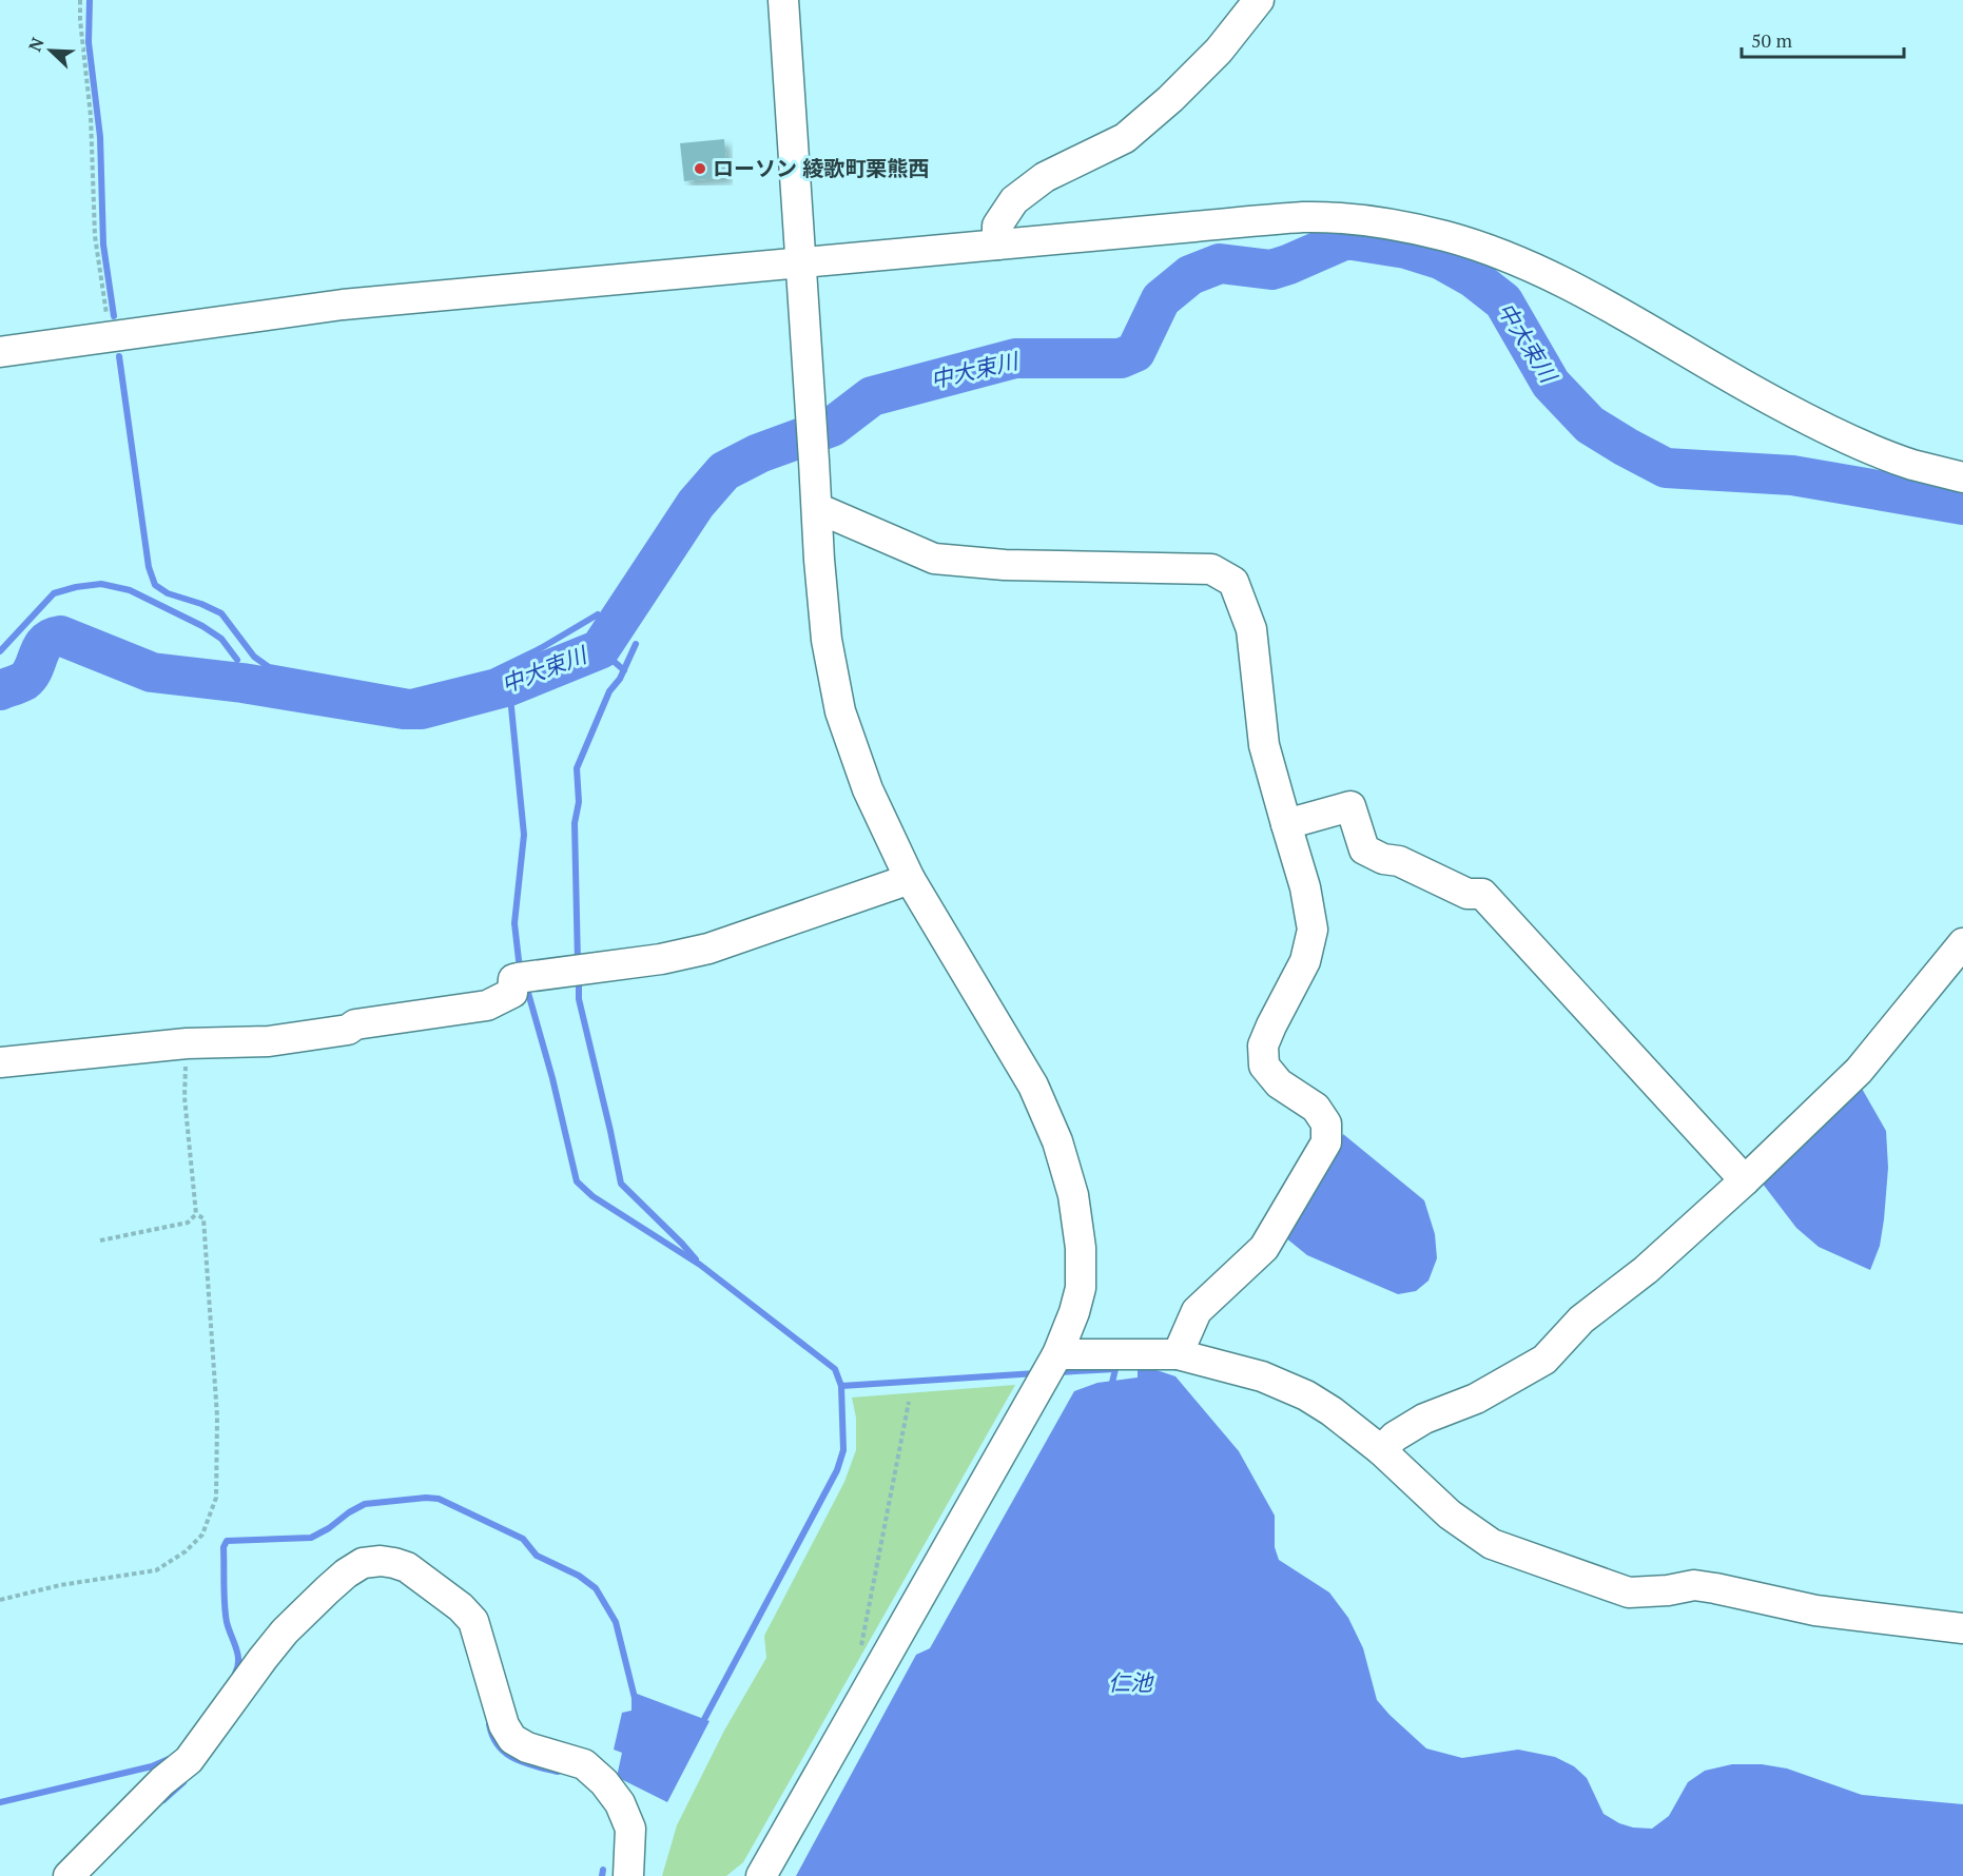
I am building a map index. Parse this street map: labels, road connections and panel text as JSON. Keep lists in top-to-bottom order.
{
  "water": ["中大束川", "仁池"],
  "places": ["ローソン 綾歌町栗熊西"],
  "scale_bar": "50 m",
  "north": "top left"
}
